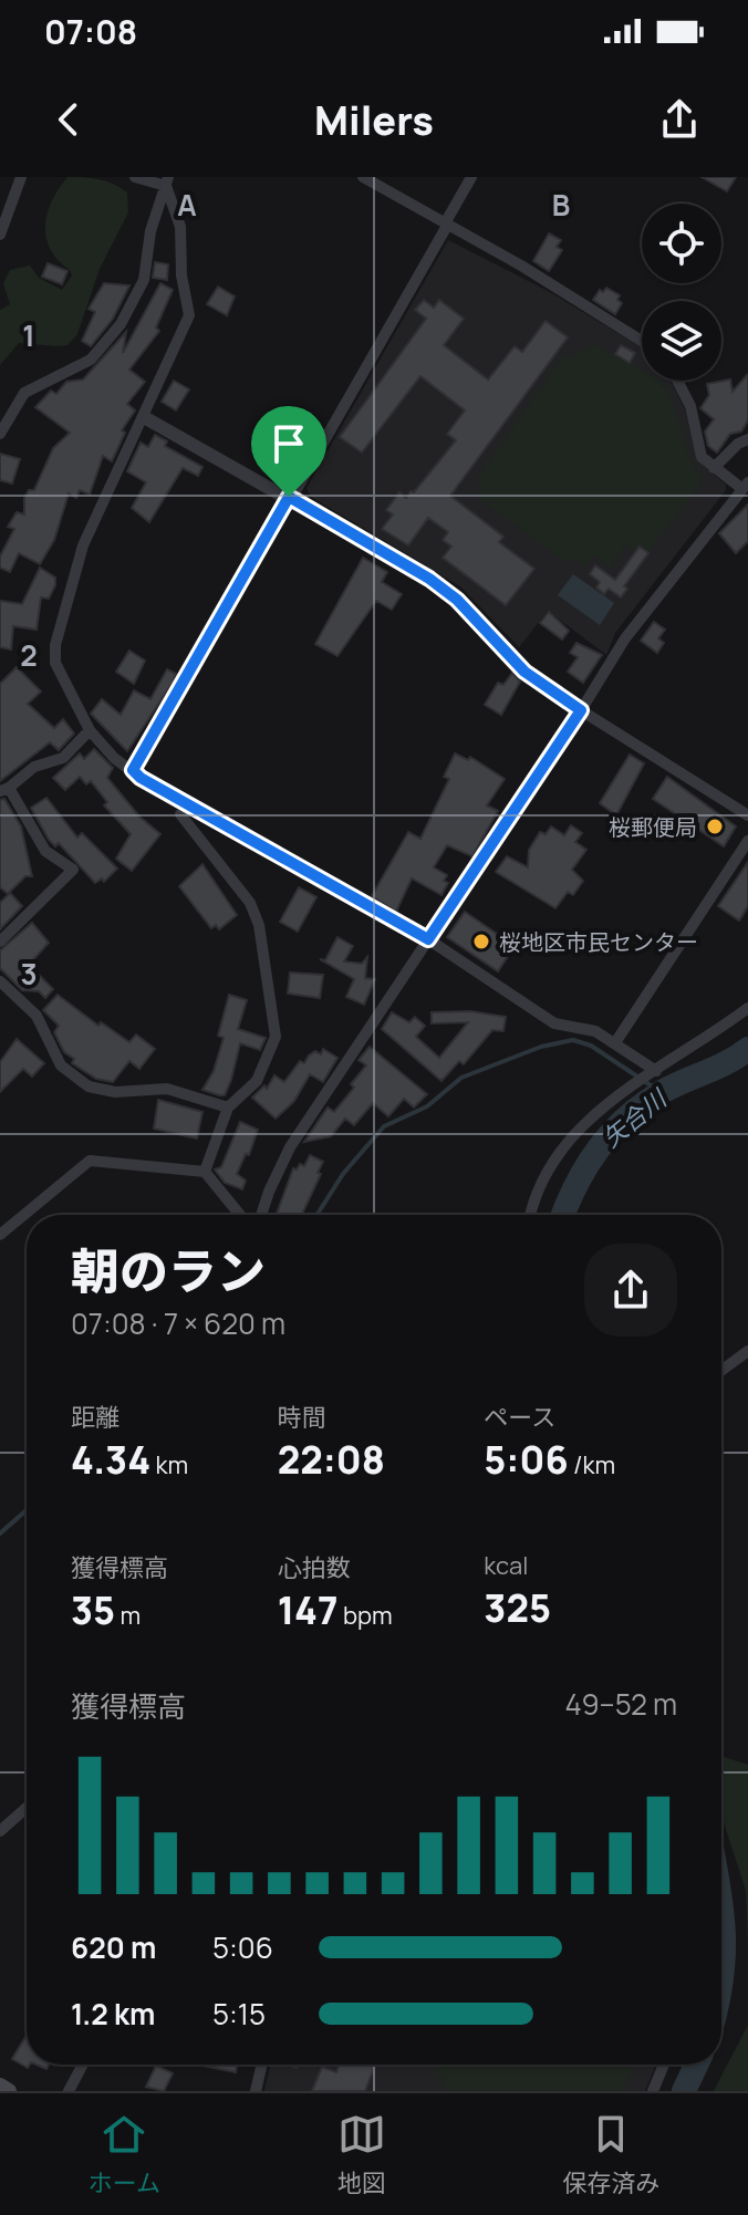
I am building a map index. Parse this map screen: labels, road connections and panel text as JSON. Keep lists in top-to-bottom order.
{
  "water": ["矢合川"],
  "places": ["桜郵便局", "桜地区市民センター"],
  "page": {
    "status": "07:08",
    "header": "Milers",
    "heading": ["朝のラン", "07:08 · 7 × 620 m"],
    "stats": [
      ["距離", "4.34 km"],
      ["時間", "22:08"],
      ["ペース", "5:06 /km"],
      ["獲得標高", "35 m"],
      ["心拍数", "147 bpm"],
      ["kcal", "325"]
    ],
    "chart": ["獲得標高", "49–52 m"],
    "list": [
      {
        "name": "620 m",
        "note": "5:06"
      },
      {
        "name": "1.2 km",
        "note": "5:15"
      }
    ],
    "tabs": ["ホーム", "地図", "保存済み"]
  },
  "grid": {
    "columns": ["A", "B"],
    "rows": ["1", "2", "3"]
  }
}
